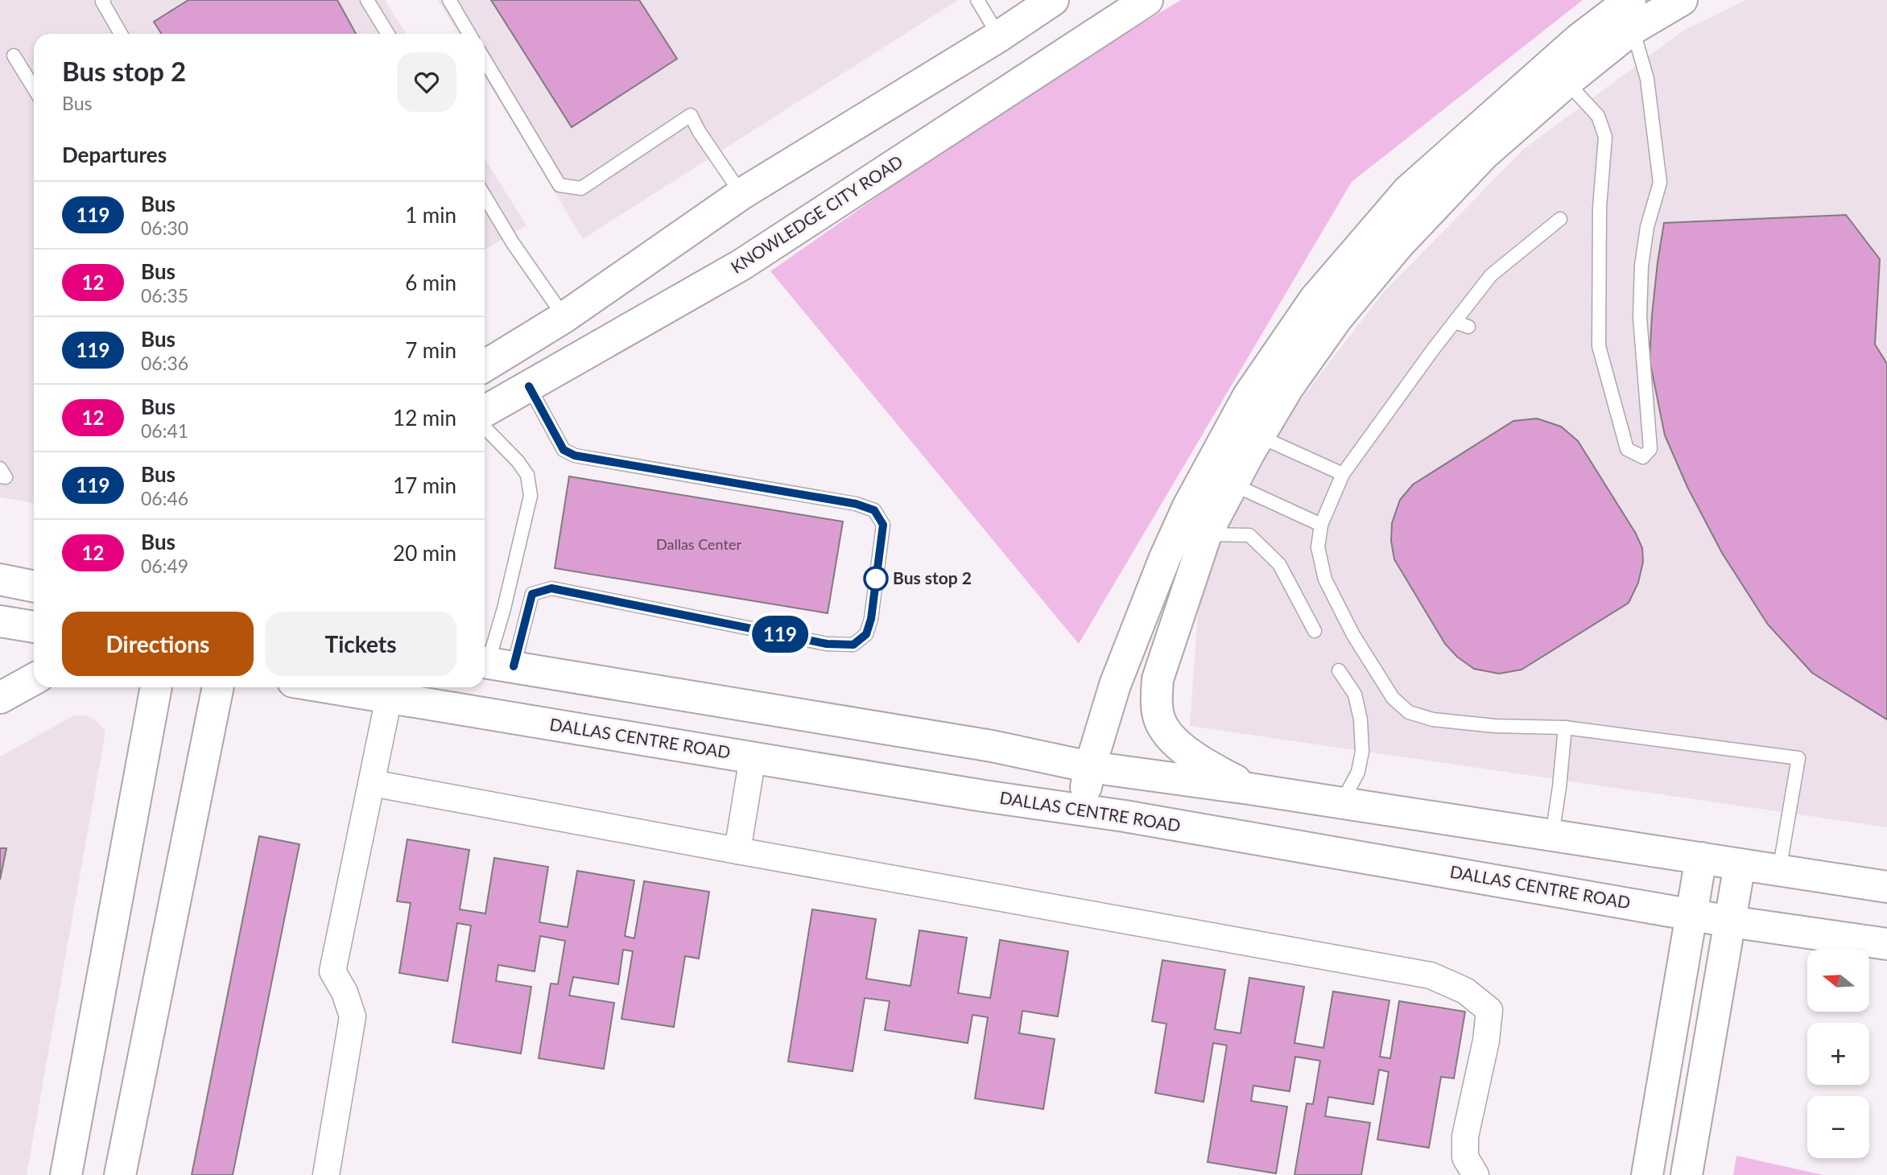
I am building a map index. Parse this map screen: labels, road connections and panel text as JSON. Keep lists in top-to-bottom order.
{
  "streets": {
    "street": ["KNOWLEDGE CITY ROAD", "DALLAS CENTRE ROAD"]
  },
  "places": ["Bus stop 2"],
  "lines": ["bus line 119"],
  "house_numbers": ["Dallas Center"],
  "north": "left",
  "page": {
    "on_map": "119",
    "heading": [
      ["Bus stop 2", "Bus"],
      "Departures"
    ],
    "list": [
      {
        "mark": "119",
        "name": "Bus",
        "note": "06:30",
        "value": "1 min"
      },
      {
        "mark": "12",
        "name": "Bus",
        "note": "06:35",
        "value": "6 min"
      },
      {
        "mark": "119",
        "name": "Bus",
        "note": "06:36",
        "value": "7 min"
      },
      {
        "mark": "12",
        "name": "Bus",
        "note": "06:41",
        "value": "12 min"
      },
      {
        "mark": "119",
        "name": "Bus",
        "note": "06:46",
        "value": "17 min"
      },
      {
        "mark": "12",
        "name": "Bus",
        "note": "06:49",
        "value": "20 min"
      }
    ],
    "buttons": ["Directions", "Tickets"],
    "map_buttons": ["+", "−"]
  }
}
